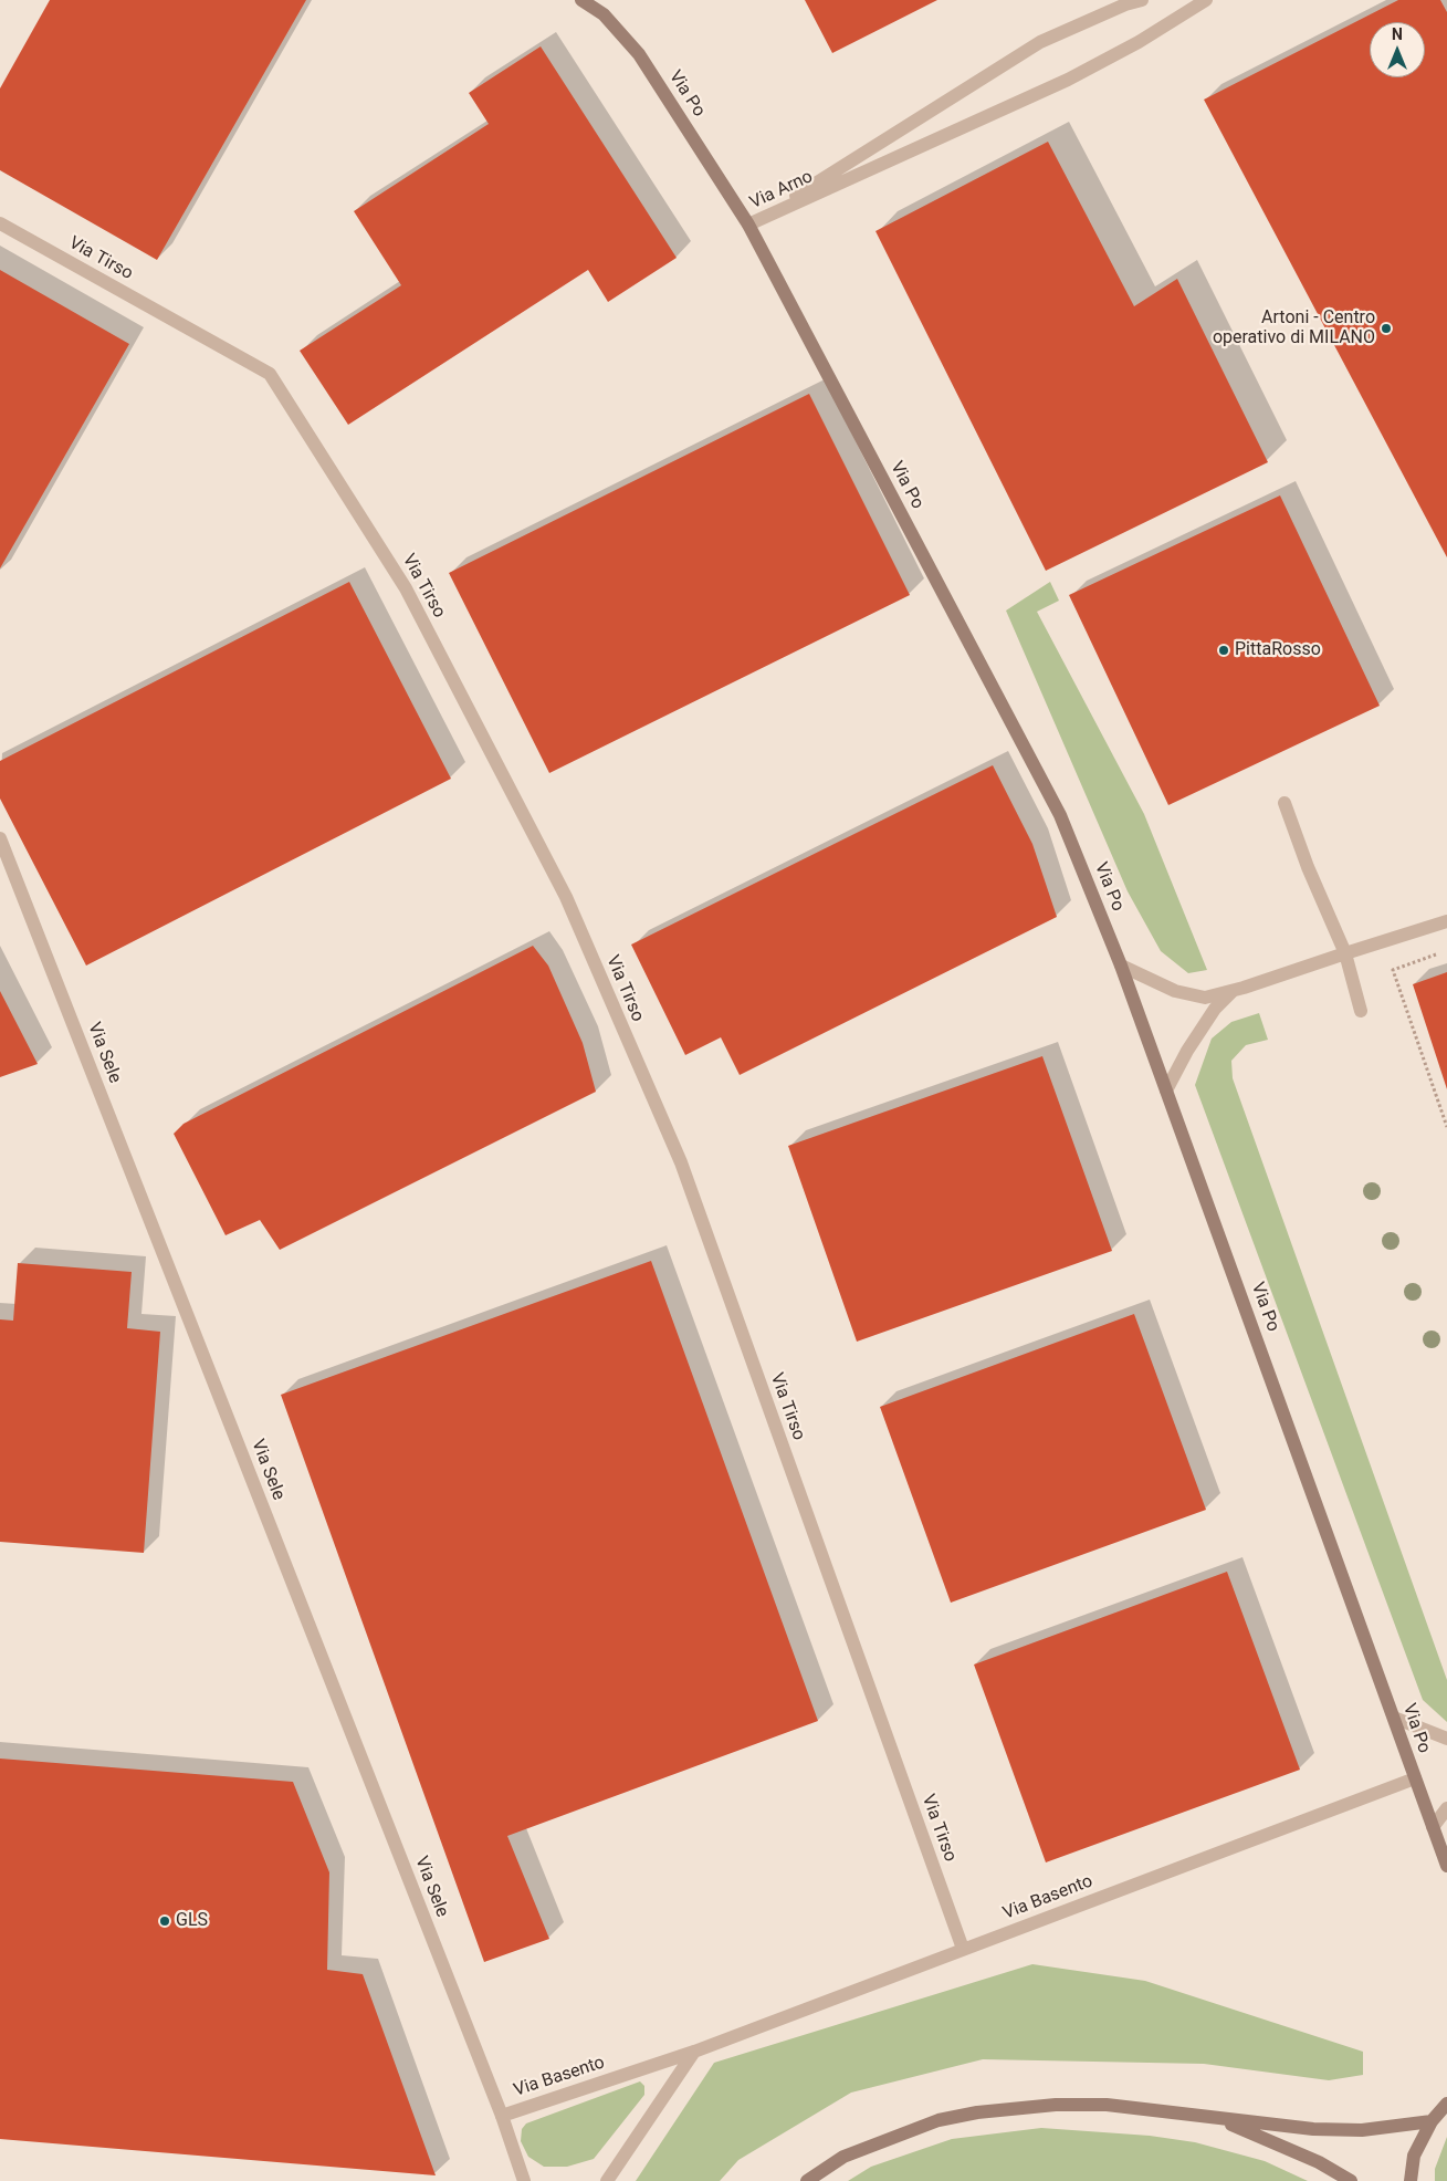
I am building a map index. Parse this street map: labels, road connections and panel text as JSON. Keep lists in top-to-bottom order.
{
  "streets": {
    "street": [
      "Via Po",
      "Via Arno",
      "Via Tirso",
      "Via Sele",
      "Via Basento"
    ]
  },
  "crossings": [
    ["Via Po", "Via Arno"],
    ["Via Po", "Via Basento"],
    ["Via Tirso", "Via Basento"],
    ["Via Sele", "Via Basento"]
  ],
  "places": ["Artoni - Centro operativo di MILANO", "PittaRosso", "GLS"],
  "north": "top"
}
